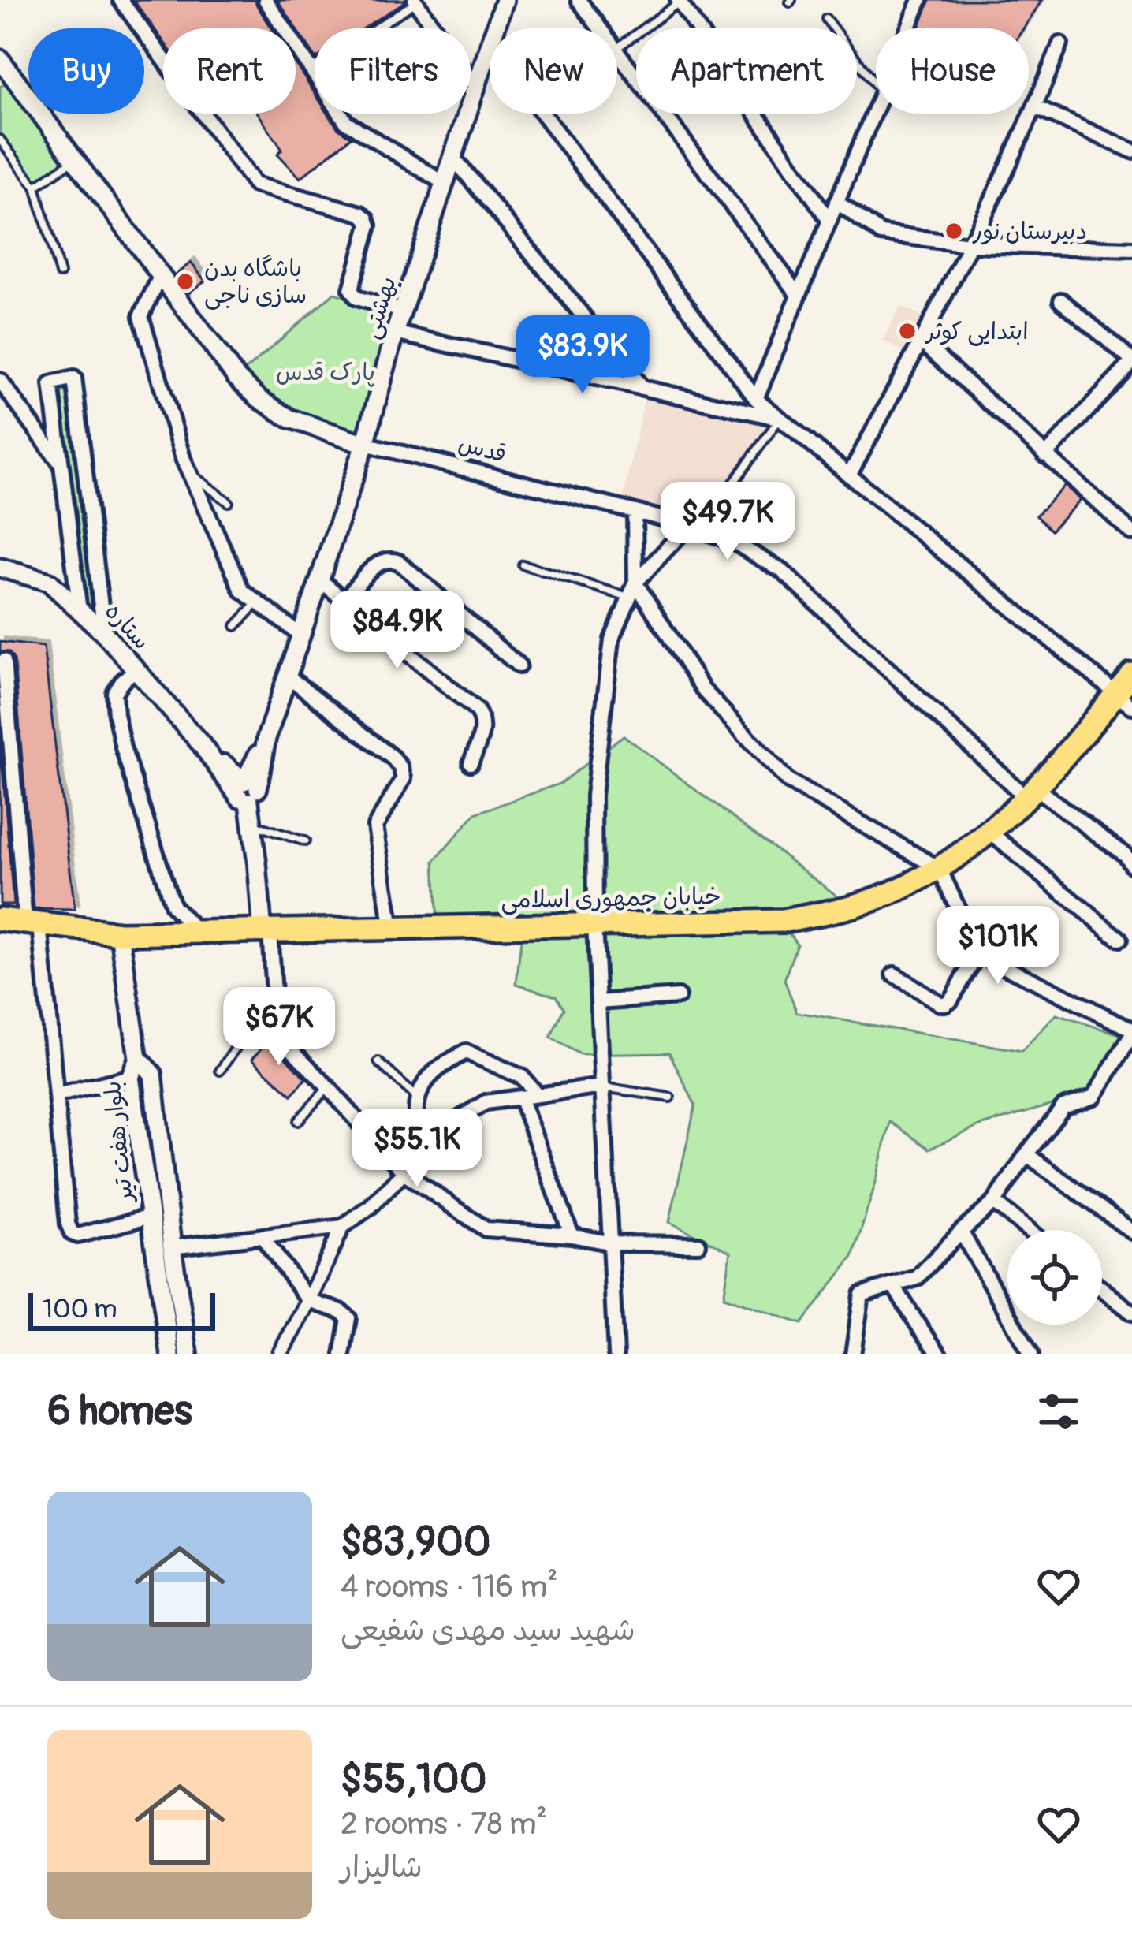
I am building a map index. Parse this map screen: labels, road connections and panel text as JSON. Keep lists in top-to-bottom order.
{
  "streets": {
    "main road": ["خیابان جمهوری اسلامی"],
    "street": [
      "بهشتی",
      "قدس",
      "ستاره",
      "بلوار هفت تیر"
    ]
  },
  "crossings": [
    ["بهشتی", "قدس"],
    ["بهشتی", "ستاره"],
    ["قدس", "خیابان جمهوری اسلامی"]
  ],
  "parks": ["پارک قدس"],
  "places": ["دبیرستان نور", "باشگاه بدن سازی ناجی", "ابتدایی کوثر"],
  "scale_bar": "100 m",
  "page": {
    "chip": [
      "Buy",
      "Rent",
      "Filters",
      "New",
      "Apartment",
      "House"
    ],
    "price": [
      "$83.9K",
      "$49.7K",
      "$84.9K",
      "$101K",
      "$67K",
      "$55.1K"
    ],
    "scale": "100 m",
    "heading": "6 homes",
    "list": [
      {
        "name": "$83,900",
        "note": "4 rooms · 116 m² · شهید سید مهدی شفیعی"
      },
      {
        "name": "$55,100",
        "note": "2 rooms · 78 m² · شالیزار"
      }
    ]
  }
}
